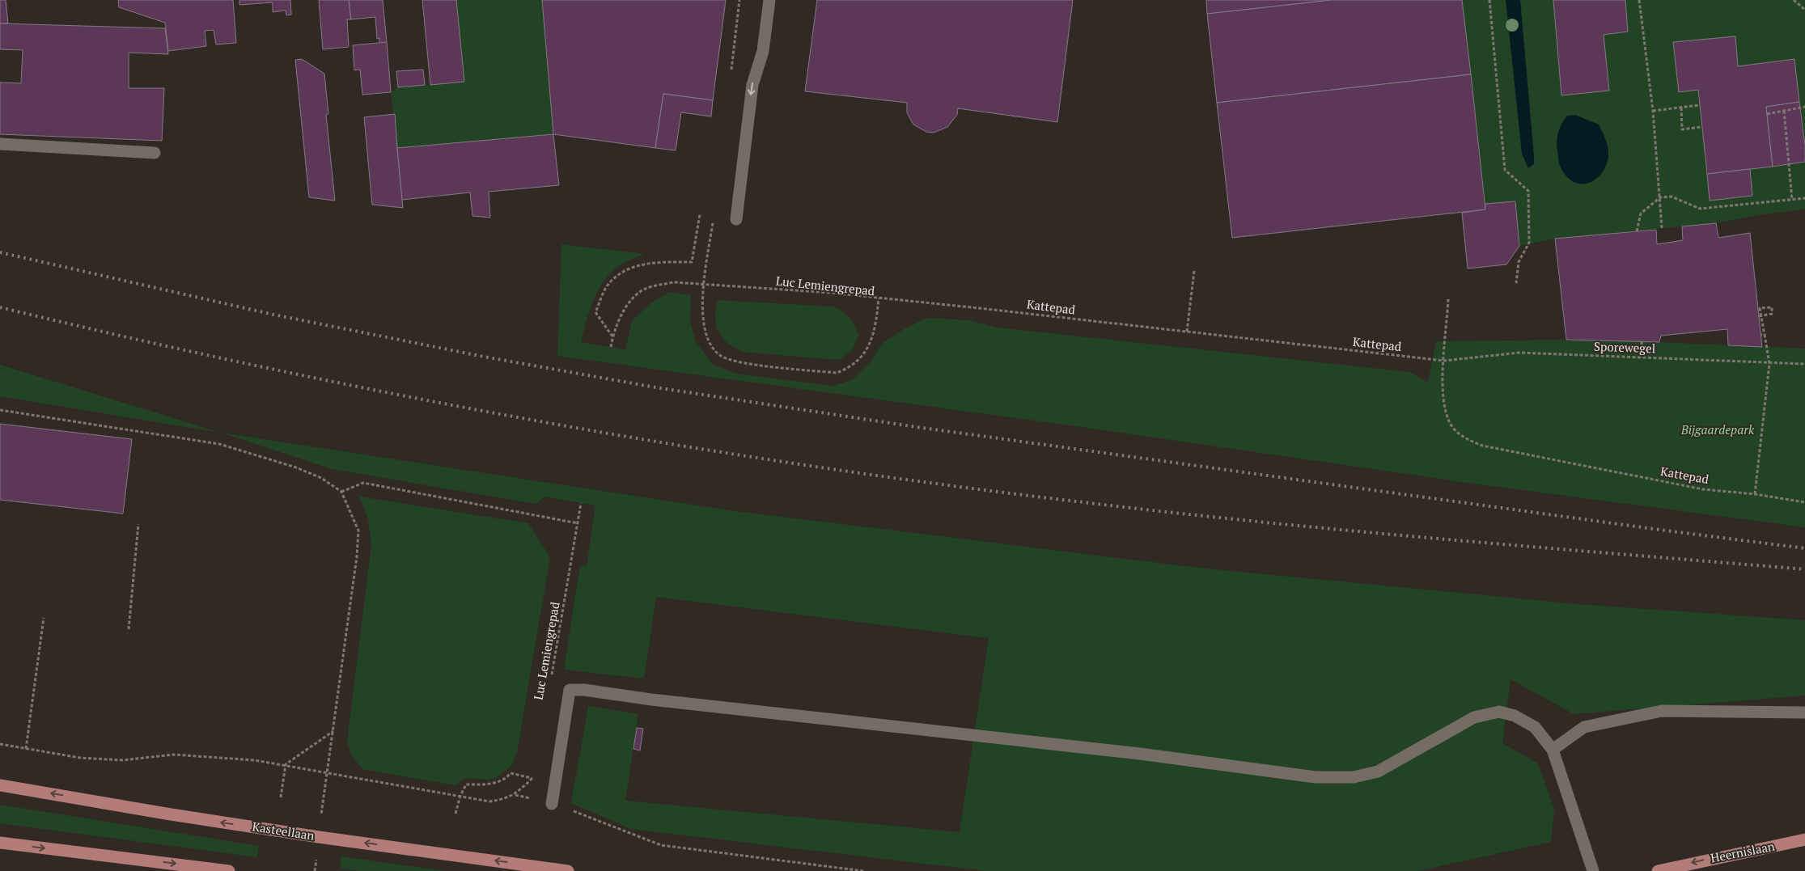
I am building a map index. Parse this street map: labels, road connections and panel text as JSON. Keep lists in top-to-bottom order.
{
  "streets": {
    "main road": ["Kasteellaan", "Heernislaan"],
    "path": ["Luc Lemiengrepad", "Kattepad", "Sporewegel"]
  },
  "crossings": [
    ["Luc Lemiengrepad", "Kattepad"],
    ["Kattepad", "Sporewegel"]
  ],
  "one_way": ["Heernislaan"],
  "parks": ["Bijgaardepark"]
}
